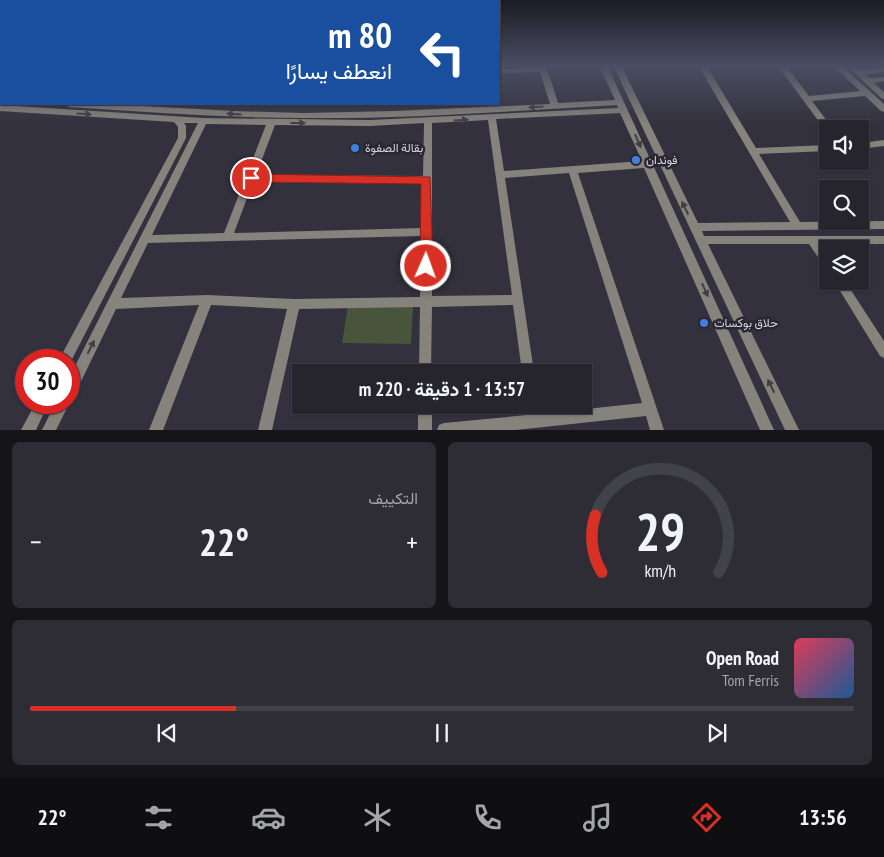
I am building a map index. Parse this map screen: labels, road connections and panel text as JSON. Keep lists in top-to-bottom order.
{
  "places": ["بقالة الصفوة", "فوندان", "حلاق بوكسات"],
  "page": {
    "turn": ["80 m", "انعطف يسارًا"],
    "limit": "30",
    "trip": "13:57 · 1 دقيقة · 220 m",
    "tile": "التكييف",
    "heat": ["−", "22°", "+"],
    "song": ["Open Road", "Tom Ferris"],
    "tabs": ["13:56", "22°"],
    "gauge": ["29", "km/h"]
  }
}
